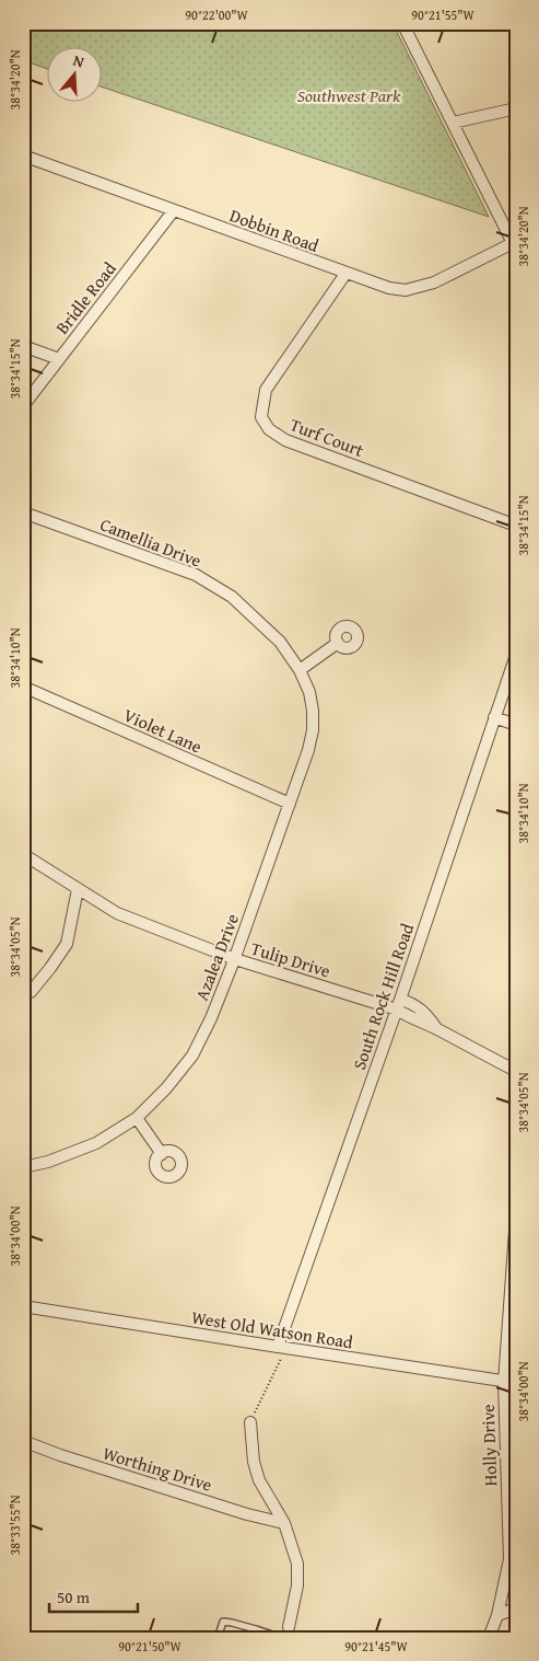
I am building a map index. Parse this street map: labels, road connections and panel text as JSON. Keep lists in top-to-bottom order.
{
  "streets": {
    "street": [
      "Dobbin Road",
      "Bridle Road",
      "Turf Court",
      "Camellia Drive",
      "Violet Lane",
      "Azalea Drive",
      "Tulip Drive",
      "South Rock Hill Road",
      "West Old Watson Road",
      "Holly Drive",
      "Worthing Drive"
    ]
  },
  "crossings": [
    ["Dobbin Road", "Bridle Road"],
    ["Dobbin Road", "Turf Court"],
    ["Camellia Drive", "Azalea Drive"],
    ["Violet Lane", "Azalea Drive"],
    ["Azalea Drive", "Tulip Drive"],
    ["Tulip Drive", "South Rock Hill Road"],
    ["South Rock Hill Road", "West Old Watson Road"],
    ["West Old Watson Road", "Holly Drive"]
  ],
  "parks": ["Southwest Park"],
  "scale_bar": "50 m",
  "north": "top",
  "coordinates": [
    "90°22'00\"W",
    "90°21'55\"W",
    "38°34'20\"N",
    "38°34'15\"N",
    "38°34'10\"N",
    "38°34'05\"N",
    "38°34'00\"N",
    "38°33'55\"N",
    "90°21'50\"W",
    "90°21'45\"W"
  ]
}
